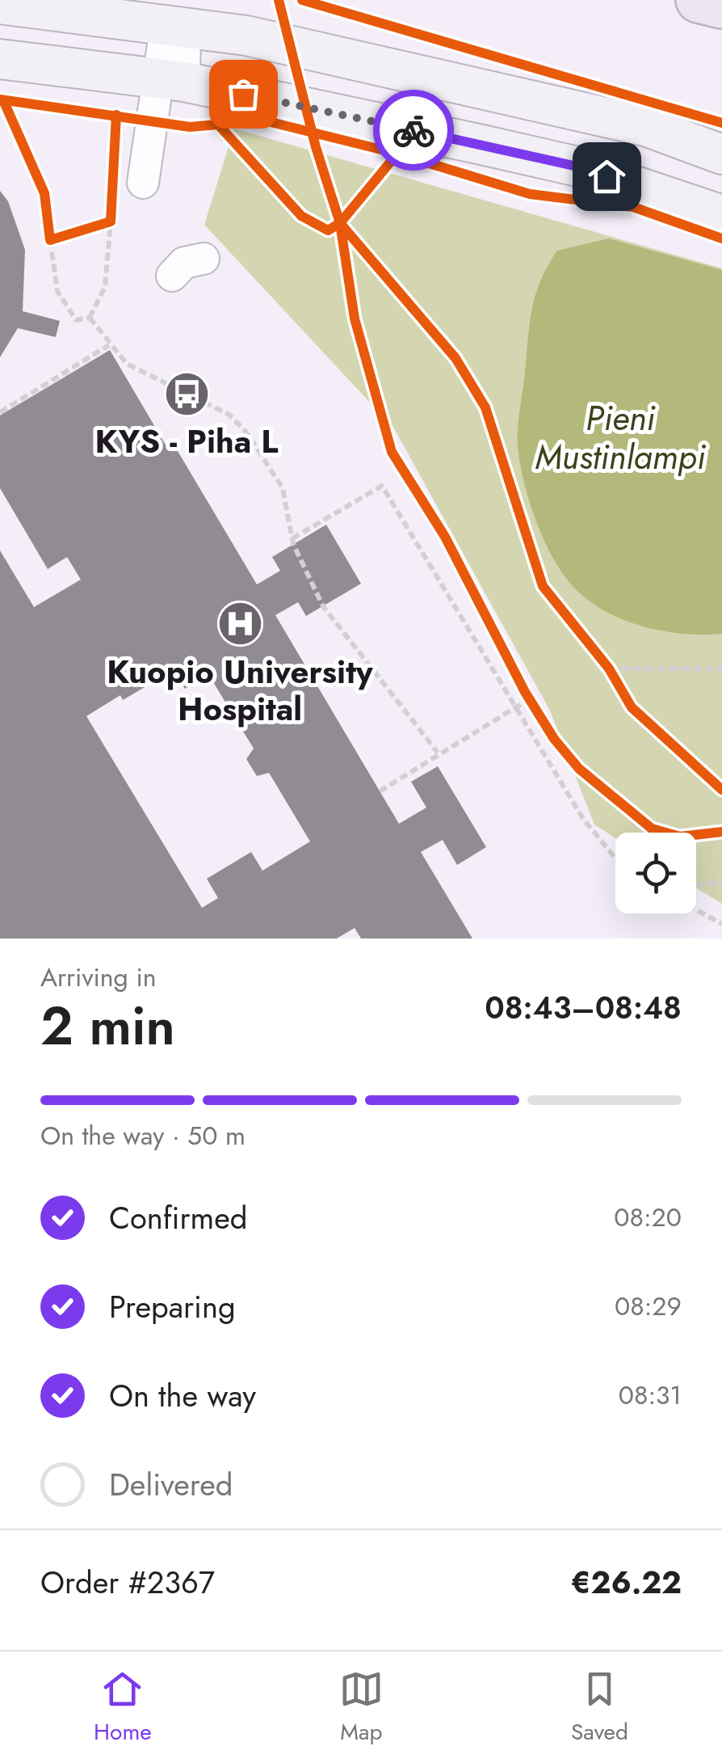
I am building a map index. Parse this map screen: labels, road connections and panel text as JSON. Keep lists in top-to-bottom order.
{
  "water": ["Pieni Mustinlampi"],
  "places": {
    "bus stop": ["KYS - Piha L"],
    "hospital": ["Kuopio University Hospital"]
  },
  "page": {
    "heading": ["2 min", "Arriving in", "08:43–08:48"],
    "panel": ["Order #2367", "€26.22"],
    "bar": "On the way · 50 m",
    "list": [
      ["Confirmed", "08:20"],
      ["Preparing", "08:29"],
      ["On the way", "08:31"],
      "Delivered"
    ],
    "tabs": ["Home", "Map", "Saved"]
  }
}
